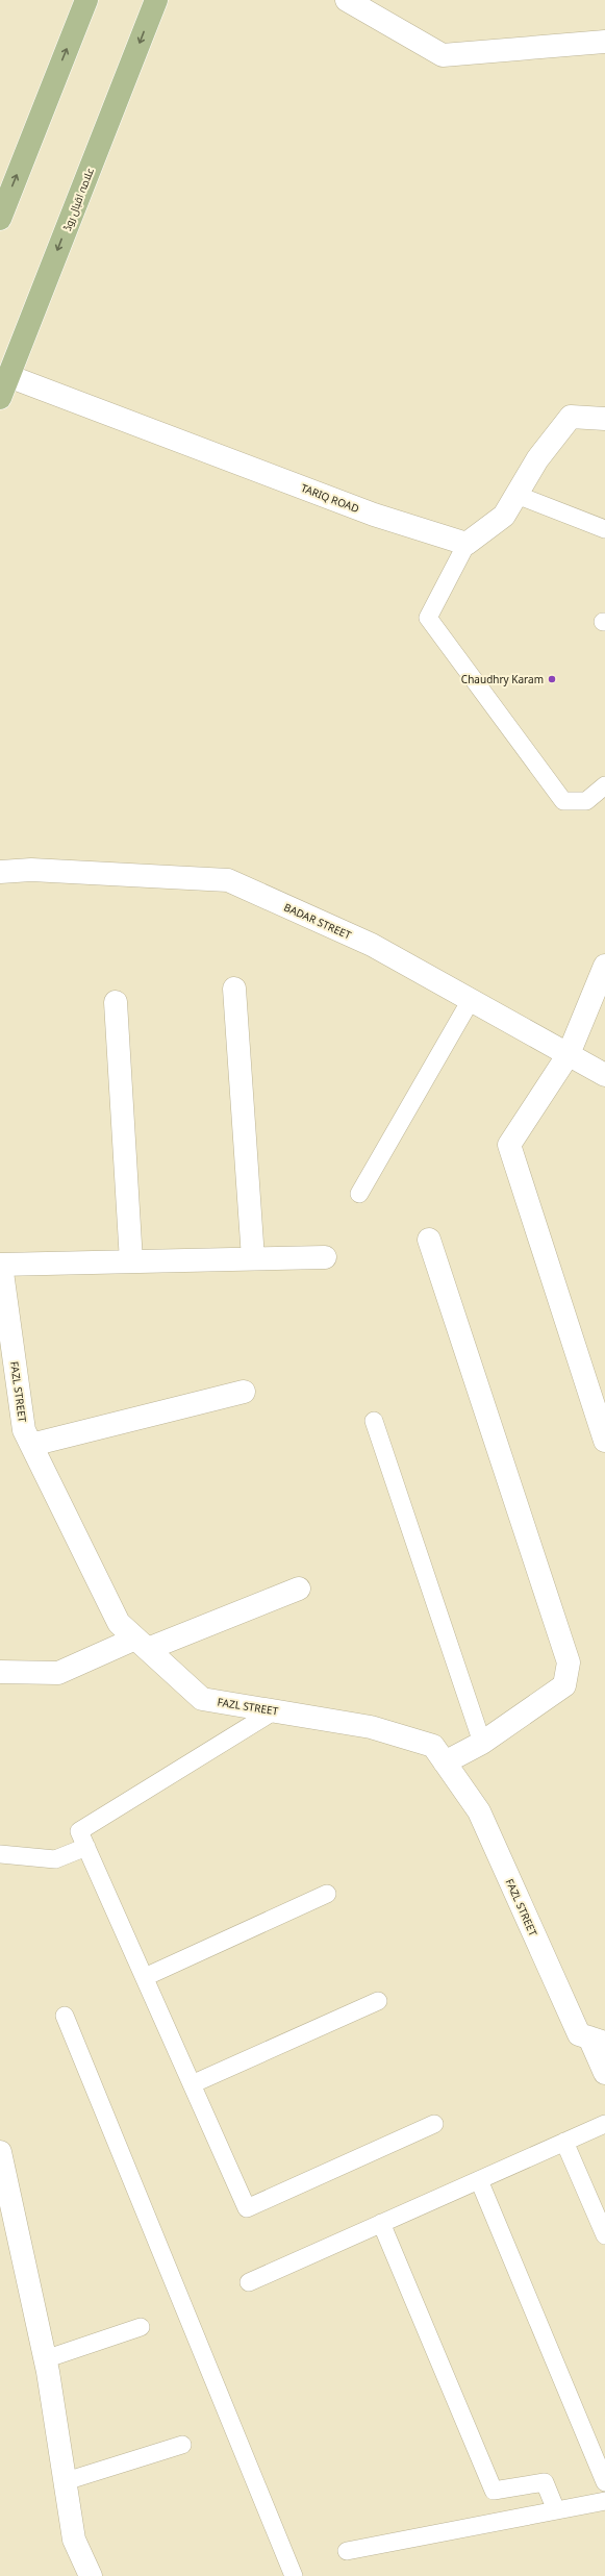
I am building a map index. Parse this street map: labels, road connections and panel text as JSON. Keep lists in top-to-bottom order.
{
  "streets": {
    "main road": ["علامہ اقبال روڈ"],
    "street": ["TARIQ ROAD", "BADAR STREET", "FAZL STREET"]
  },
  "crossings": [
    ["علامہ اقبال روڈ", "TARIQ ROAD"]
  ],
  "places": ["Chaudhry Karam"]
}
